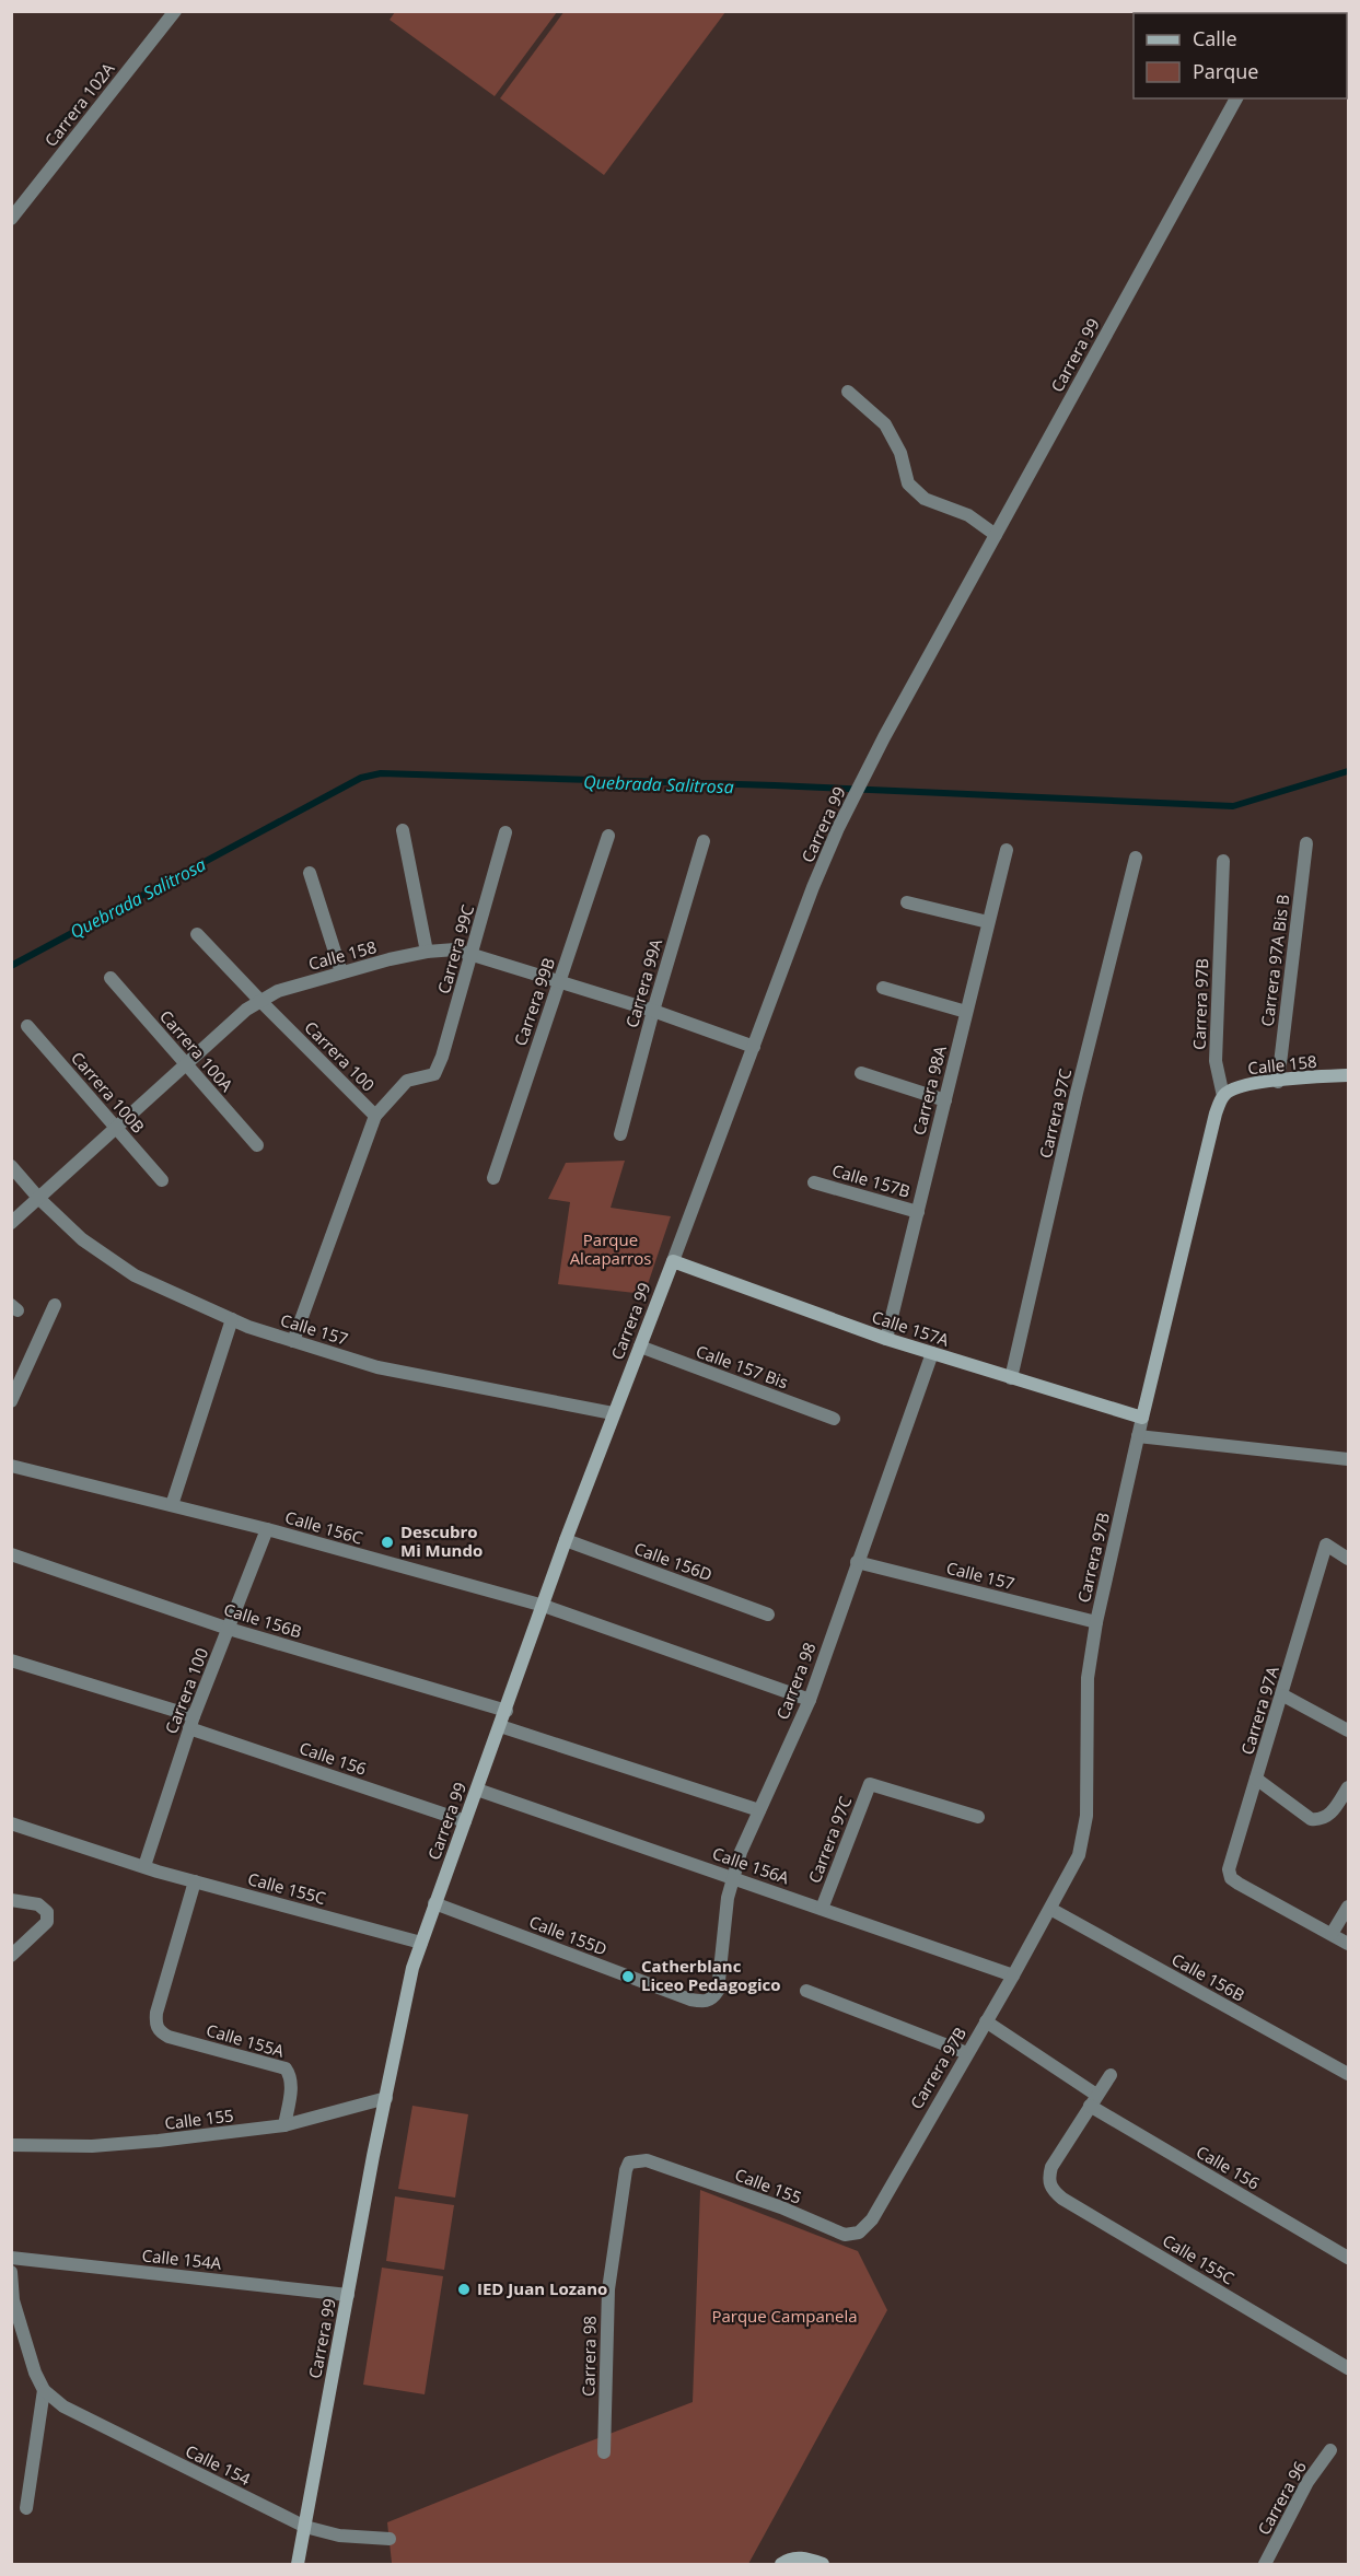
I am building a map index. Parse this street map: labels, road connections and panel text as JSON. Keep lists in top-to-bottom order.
{
  "streets": {
    "street": [
      "Carrera 102A",
      "Carrera 99",
      "Carrera 99C",
      "Calle 158",
      "Carrera 97A Bis B",
      "Carrera 99A",
      "Carrera 99B",
      "Carrera 97B",
      "Carrera 100A",
      "Carrera 100",
      "Carrera 98A",
      "Carrera 100B",
      "Carrera 97C",
      "Calle 157B",
      "Calle 157A",
      "Calle 157",
      "Calle 157 Bis",
      "Calle 156C",
      "Calle 156D",
      "Calle 156B",
      "Carrera 98",
      "Carrera 97A",
      "Calle 156",
      "Calle 156A",
      "Calle 155C",
      "Calle 155D",
      "Calle 155A",
      "Calle 155",
      "Calle 154A",
      "Calle 154",
      "Carrera 96"
    ]
  },
  "crossings": [
    ["Carrera 99", "Calle 158"],
    ["Carrera 99", "Calle 157A"],
    ["Carrera 99", "Calle 157"],
    ["Carrera 99", "Calle 157 Bis"],
    ["Carrera 99", "Calle 156C"],
    ["Carrera 99", "Calle 156D"],
    ["Carrera 99", "Calle 156B"],
    ["Carrera 99", "Calle 156"],
    ["Carrera 99", "Calle 156A"],
    ["Carrera 99", "Calle 155C"],
    ["Carrera 99", "Calle 155D"],
    ["Carrera 99", "Calle 155"],
    ["Carrera 99", "Calle 154A"],
    ["Carrera 99", "Calle 154"],
    ["Carrera 99C", "Calle 158"],
    ["Carrera 99C", "Carrera 100"],
    ["Calle 158", "Carrera 97A Bis B"],
    ["Calle 158", "Carrera 99A"],
    ["Calle 158", "Carrera 99B"],
    ["Calle 158", "Carrera 97B"],
    ["Calle 158", "Carrera 100A"],
    ["Calle 158", "Carrera 100"],
    ["Calle 158", "Carrera 100B"],
    ["Calle 158", "Calle 157"],
    ["Carrera 97B", "Calle 157A"],
    ["Carrera 97B", "Calle 157"],
    ["Carrera 97B", "Calle 156B"],
    ["Carrera 97B", "Calle 156"],
    ["Carrera 97B", "Calle 156A"],
    ["Carrera 97B", "Calle 155"],
    ["Carrera 100", "Calle 157"],
    ["Carrera 100", "Calle 156C"],
    ["Carrera 100", "Calle 156B"],
    ["Carrera 100", "Calle 156"],
    ["Carrera 100", "Calle 155C"],
    ["Carrera 98A", "Calle 157B"],
    ["Carrera 98A", "Calle 157A"],
    ["Carrera 97C", "Calle 157A"],
    ["Carrera 97C", "Calle 156A"],
    ["Calle 157A", "Carrera 98"],
    ["Calle 157", "Carrera 98"],
    ["Calle 156C", "Carrera 98"],
    ["Carrera 98", "Calle 156A"],
    ["Carrera 98", "Calle 155D"],
    ["Carrera 98", "Calle 155"],
    ["Calle 156", "Calle 155C"],
    ["Calle 155C", "Calle 155A"],
    ["Calle 155A", "Calle 155"]
  ],
  "water": ["Quebrada Salitrosa"],
  "parks": ["Parque Alcaparros", "Parque Campanela"],
  "places": ["Descubro Mi Mundo", "Catherblanc Liceo Pedagogico", "IED Juan Lozano"],
  "legend": ["Calle", "Parque"]
}
